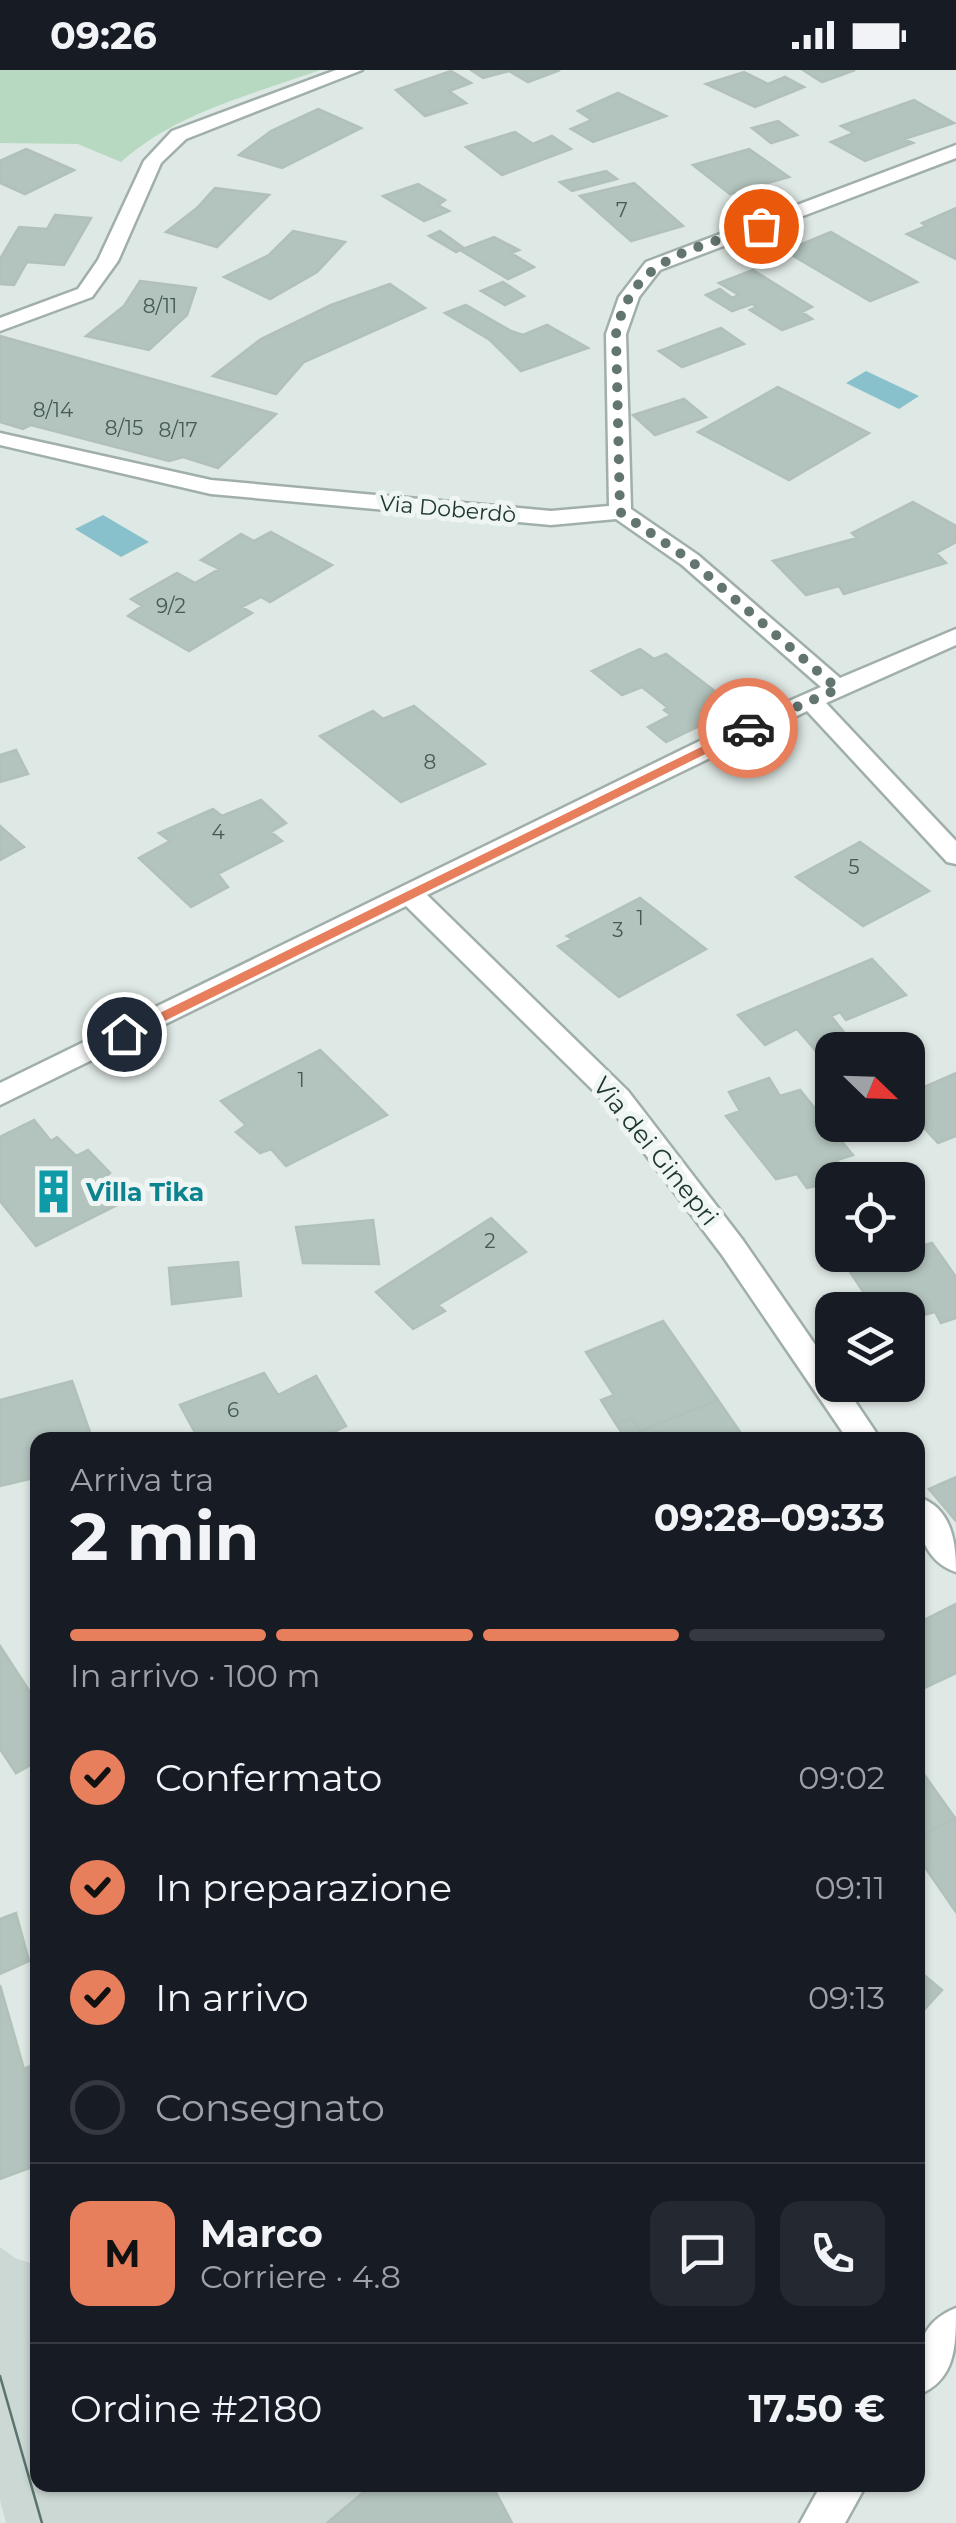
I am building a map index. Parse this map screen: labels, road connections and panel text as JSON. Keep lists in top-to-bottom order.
{
  "streets": {
    "street": ["Via Doberdò", "Via dei Ginepri"]
  },
  "places": {
    "building": ["Villa Tika"]
  },
  "house_numbers": [
    "7",
    "8/11",
    "8/14",
    "8/15",
    "8/17",
    "9/2",
    "8",
    "4",
    "5",
    "1",
    "3",
    "1",
    "2",
    "6"
  ],
  "north": "bottom right",
  "page": {
    "status": "09:26",
    "heading": ["2 min", "Arriva tra", "09:28–09:33"],
    "panel": [
      "Marco",
      "Corriere · 4.8",
      "Ordine #2180",
      "17.50 €"
    ],
    "bar": "In arrivo · 100 m",
    "list": [
      ["Confermato", "09:02"],
      ["In preparazione", "09:11"],
      ["In arrivo", "09:13"],
      "Consegnato"
    ],
    "round": "M"
  }
}
